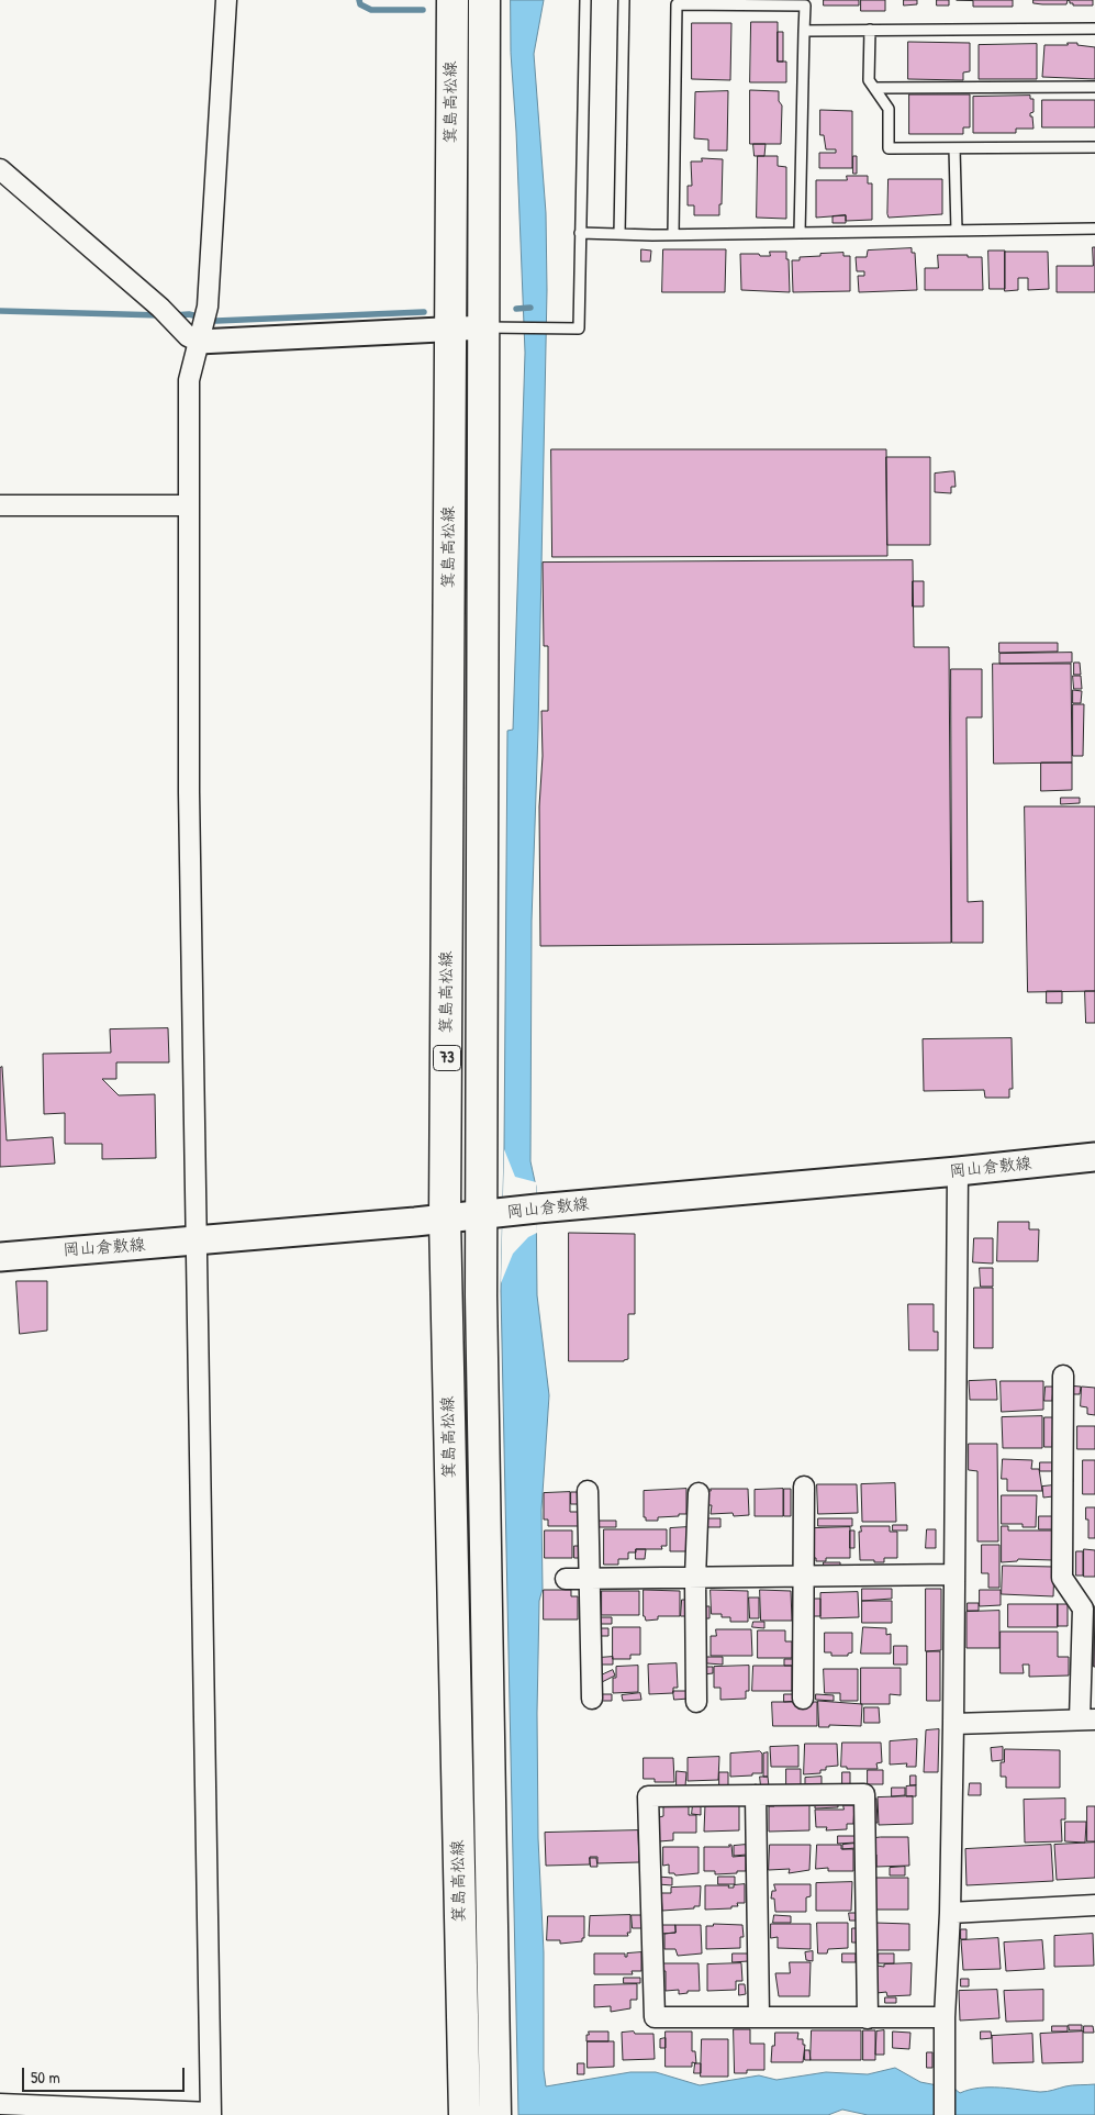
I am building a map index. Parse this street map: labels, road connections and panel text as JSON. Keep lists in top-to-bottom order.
{
  "streets": {
    "main road": ["箕島高松線", "73", "岡山倉敷線"]
  },
  "crossings": [
    ["箕島高松線", "岡山倉敷線"]
  ],
  "scale_bar": "50 m"
}
